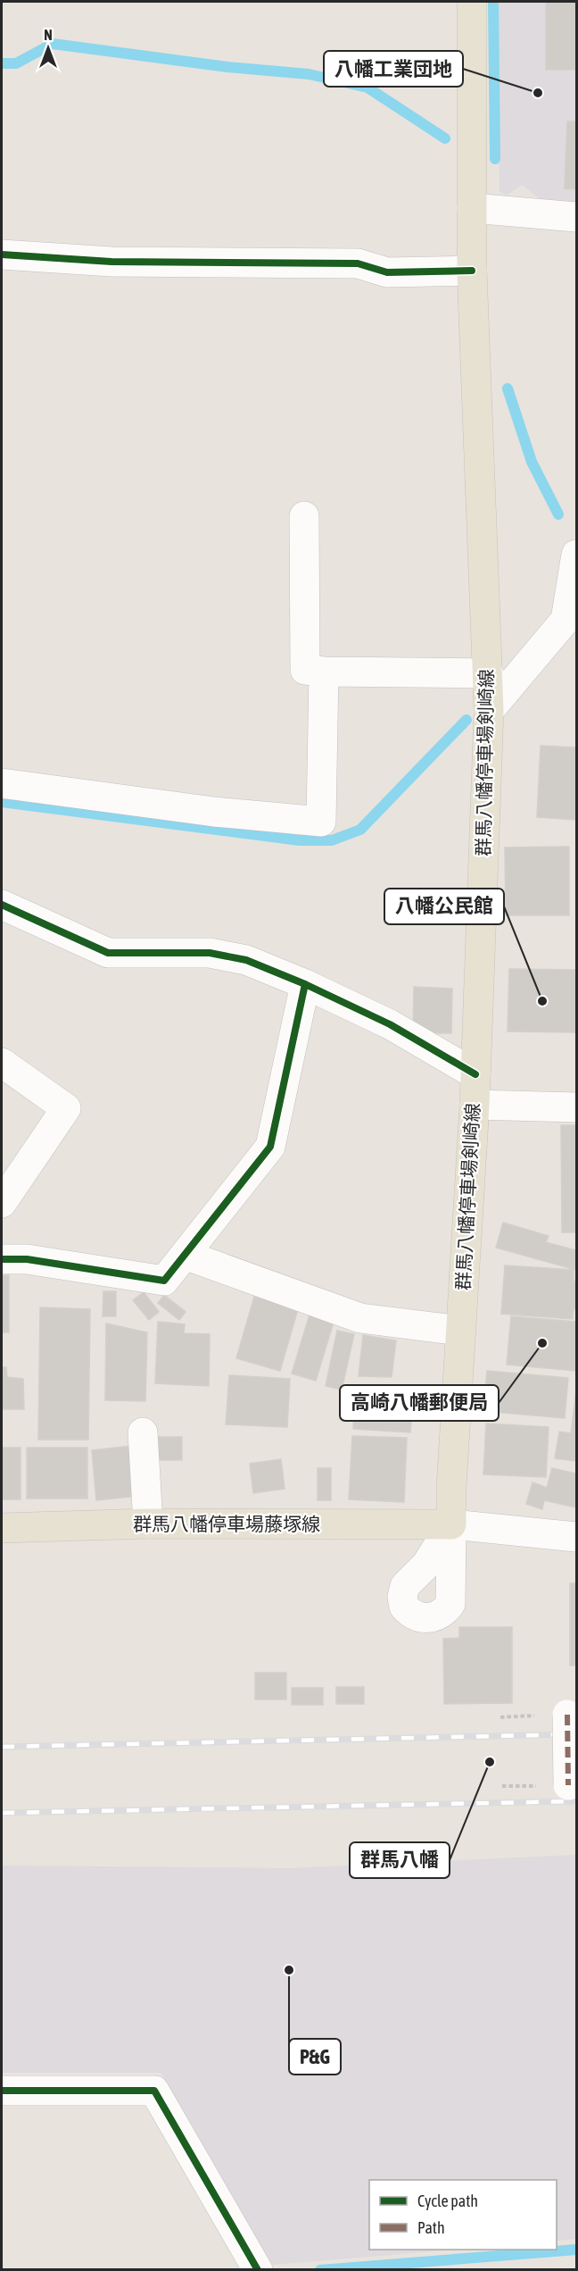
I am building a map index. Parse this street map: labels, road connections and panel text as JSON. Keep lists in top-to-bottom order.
{
  "streets": {
    "main road": ["群馬八幡停車場剣崎線", "群馬八幡停車場藤塚線"]
  },
  "crossings": [
    ["群馬八幡停車場剣崎線", "群馬八幡停車場藤塚線"]
  ],
  "places": [
    "八幡工業団地",
    "八幡公民館",
    "高崎八幡郵便局",
    "群馬八幡",
    "P&G"
  ],
  "legend": ["Cycle path", "Path"],
  "north": "top"
}
